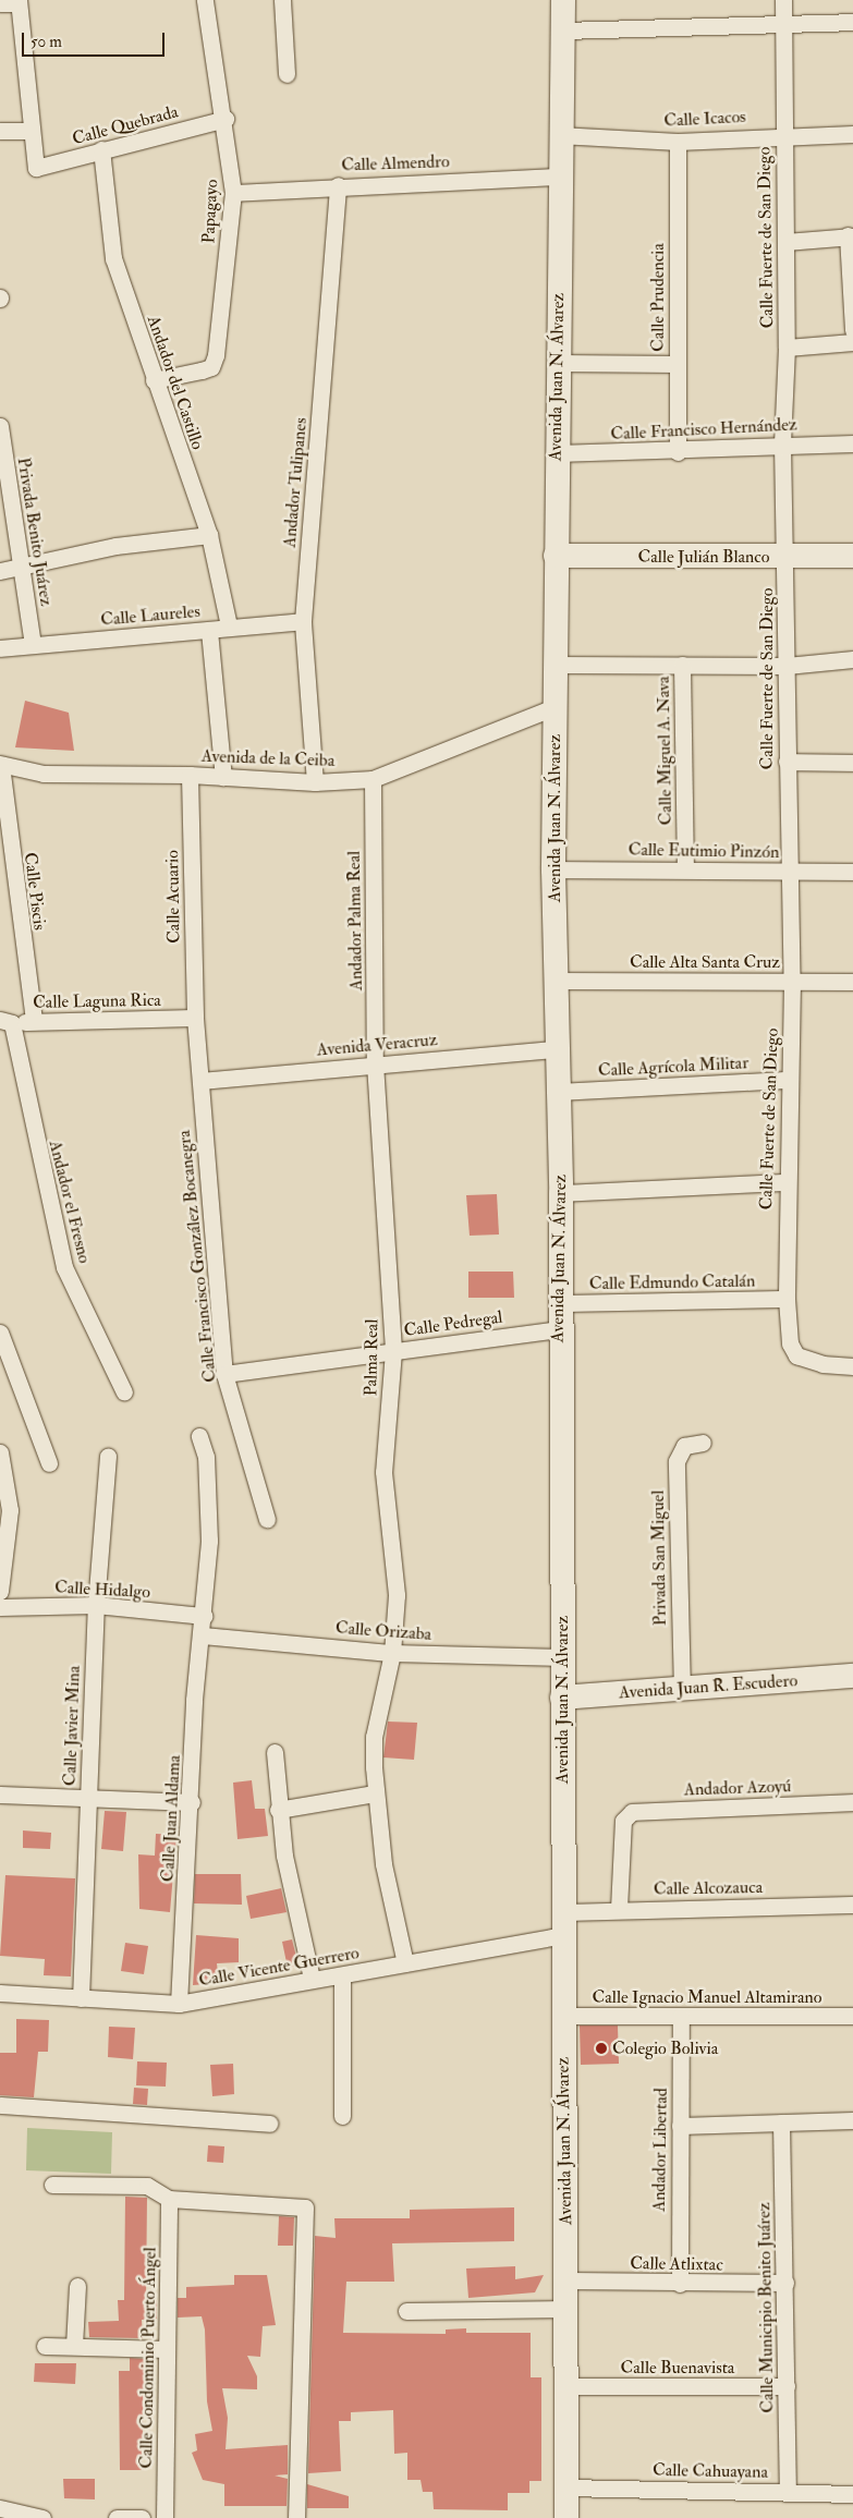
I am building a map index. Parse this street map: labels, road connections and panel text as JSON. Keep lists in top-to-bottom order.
{
  "streets": {
    "main road": ["Avenida Juan N. Álvarez", "Calle Julián Blanco", "Avenida Juan R. Escudero"],
    "street": [
      "Calle Icacos",
      "Calle Quebrada",
      "Calle Almendro",
      "Papagayo",
      "Calle Fuerte de San Diego",
      "Calle Prudencia",
      "Andador del Castillo",
      "Calle Francisco Hernández",
      "Andador Tulipanes",
      "Privada Benito Juárez",
      "Calle Laureles",
      "Calle Miguel A. Nava",
      "Avenida de la Ceiba",
      "Calle Eutimio Pinzón",
      "Calle Piscis",
      "Calle Acuario",
      "Andador Palma Real",
      "Calle Alta Santa Cruz",
      "Calle Laguna Rica",
      "Avenida Veracruz",
      "Calle Agrícola Militar",
      "Andador el Fresno",
      "Calle Francisco González Bocanegra",
      "Calle Edmundo Catalán",
      "Calle Pedregal",
      "Palma Real",
      "Privada San Miguel",
      "Calle Hidalgo",
      "Calle Orizaba",
      "Calle Javier Mina",
      "Andador Azoyú",
      "Calle Juan Aldama",
      "Calle Alcozauca",
      "Calle Vicente Guerrero",
      "Calle Ignacio Manuel Altamirano",
      "Andador Libertad",
      "Calle Atlixtac",
      "Calle Municipio Benito Juárez",
      "Calle Condominio Puerto Ángel",
      "Calle Buenavista",
      "Calle Cahuayana"
    ]
  },
  "crossings": [
    ["Calle Icacos", "Calle Fuerte de San Diego"],
    ["Calle Icacos", "Calle Prudencia"],
    ["Calle Icacos", "Avenida Juan N. Álvarez"],
    ["Calle Quebrada", "Papagayo"],
    ["Calle Quebrada", "Andador del Castillo"],
    ["Calle Almendro", "Papagayo"],
    ["Calle Almendro", "Avenida Juan N. Álvarez"],
    ["Calle Almendro", "Andador Tulipanes"],
    ["Papagayo", "Andador del Castillo"],
    ["Calle Fuerte de San Diego", "Calle Francisco Hernández"],
    ["Calle Fuerte de San Diego", "Calle Julián Blanco"],
    ["Calle Fuerte de San Diego", "Calle Eutimio Pinzón"],
    ["Calle Fuerte de San Diego", "Calle Alta Santa Cruz"],
    ["Calle Fuerte de San Diego", "Calle Agrícola Militar"],
    ["Calle Fuerte de San Diego", "Calle Edmundo Catalán"],
    ["Calle Prudencia", "Calle Francisco Hernández"],
    ["Avenida Juan N. Álvarez", "Calle Francisco Hernández"],
    ["Avenida Juan N. Álvarez", "Calle Julián Blanco"],
    ["Avenida Juan N. Álvarez", "Avenida de la Ceiba"],
    ["Avenida Juan N. Álvarez", "Calle Eutimio Pinzón"],
    ["Avenida Juan N. Álvarez", "Calle Alta Santa Cruz"],
    ["Avenida Juan N. Álvarez", "Avenida Veracruz"],
    ["Avenida Juan N. Álvarez", "Calle Agrícola Militar"],
    ["Avenida Juan N. Álvarez", "Calle Edmundo Catalán"],
    ["Avenida Juan N. Álvarez", "Calle Pedregal"],
    ["Avenida Juan N. Álvarez", "Calle Orizaba"],
    ["Avenida Juan N. Álvarez", "Avenida Juan R. Escudero"],
    ["Avenida Juan N. Álvarez", "Calle Alcozauca"],
    ["Avenida Juan N. Álvarez", "Calle Vicente Guerrero"],
    ["Avenida Juan N. Álvarez", "Calle Ignacio Manuel Altamirano"],
    ["Avenida Juan N. Álvarez", "Calle Atlixtac"],
    ["Avenida Juan N. Álvarez", "Calle Buenavista"],
    ["Avenida Juan N. Álvarez", "Calle Cahuayana"],
    ["Andador del Castillo", "Calle Laureles"],
    ["Andador Tulipanes", "Calle Laureles"],
    ["Andador Tulipanes", "Avenida de la Ceiba"],
    ["Privada Benito Juárez", "Calle Laureles"],
    ["Calle Miguel A. Nava", "Calle Eutimio Pinzón"],
    ["Avenida de la Ceiba", "Calle Piscis"],
    ["Avenida de la Ceiba", "Calle Acuario"],
    ["Avenida de la Ceiba", "Andador Palma Real"],
    ["Calle Piscis", "Calle Laguna Rica"],
    ["Calle Acuario", "Calle Laguna Rica"],
    ["Calle Acuario", "Calle Francisco González Bocanegra"],
    ["Andador Palma Real", "Avenida Veracruz"],
    ["Andador Palma Real", "Palma Real"],
    ["Calle Laguna Rica", "Andador el Fresno"],
    ["Calle Laguna Rica", "Calle Francisco González Bocanegra"],
    ["Avenida Veracruz", "Calle Francisco González Bocanegra"],
    ["Avenida Veracruz", "Palma Real"],
    ["Calle Francisco González Bocanegra", "Calle Pedregal"],
    ["Calle Pedregal", "Palma Real"],
    ["Palma Real", "Calle Orizaba"],
    ["Palma Real", "Calle Vicente Guerrero"],
    ["Privada San Miguel", "Avenida Juan R. Escudero"],
    ["Calle Hidalgo", "Calle Javier Mina"],
    ["Calle Orizaba", "Calle Juan Aldama"],
    ["Calle Javier Mina", "Calle Vicente Guerrero"],
    ["Andador Azoyú", "Calle Alcozauca"],
    ["Calle Juan Aldama", "Calle Vicente Guerrero"],
    ["Calle Alcozauca", "Calle Vicente Guerrero"],
    ["Calle Ignacio Manuel Altamirano", "Andador Libertad"],
    ["Andador Libertad", "Calle Atlixtac"],
    ["Calle Atlixtac", "Calle Municipio Benito Juárez"],
    ["Calle Municipio Benito Juárez", "Calle Buenavista"],
    ["Calle Municipio Benito Juárez", "Calle Cahuayana"]
  ],
  "places": ["Colegio Bolivia"],
  "scale_bar": "50 m"
}
